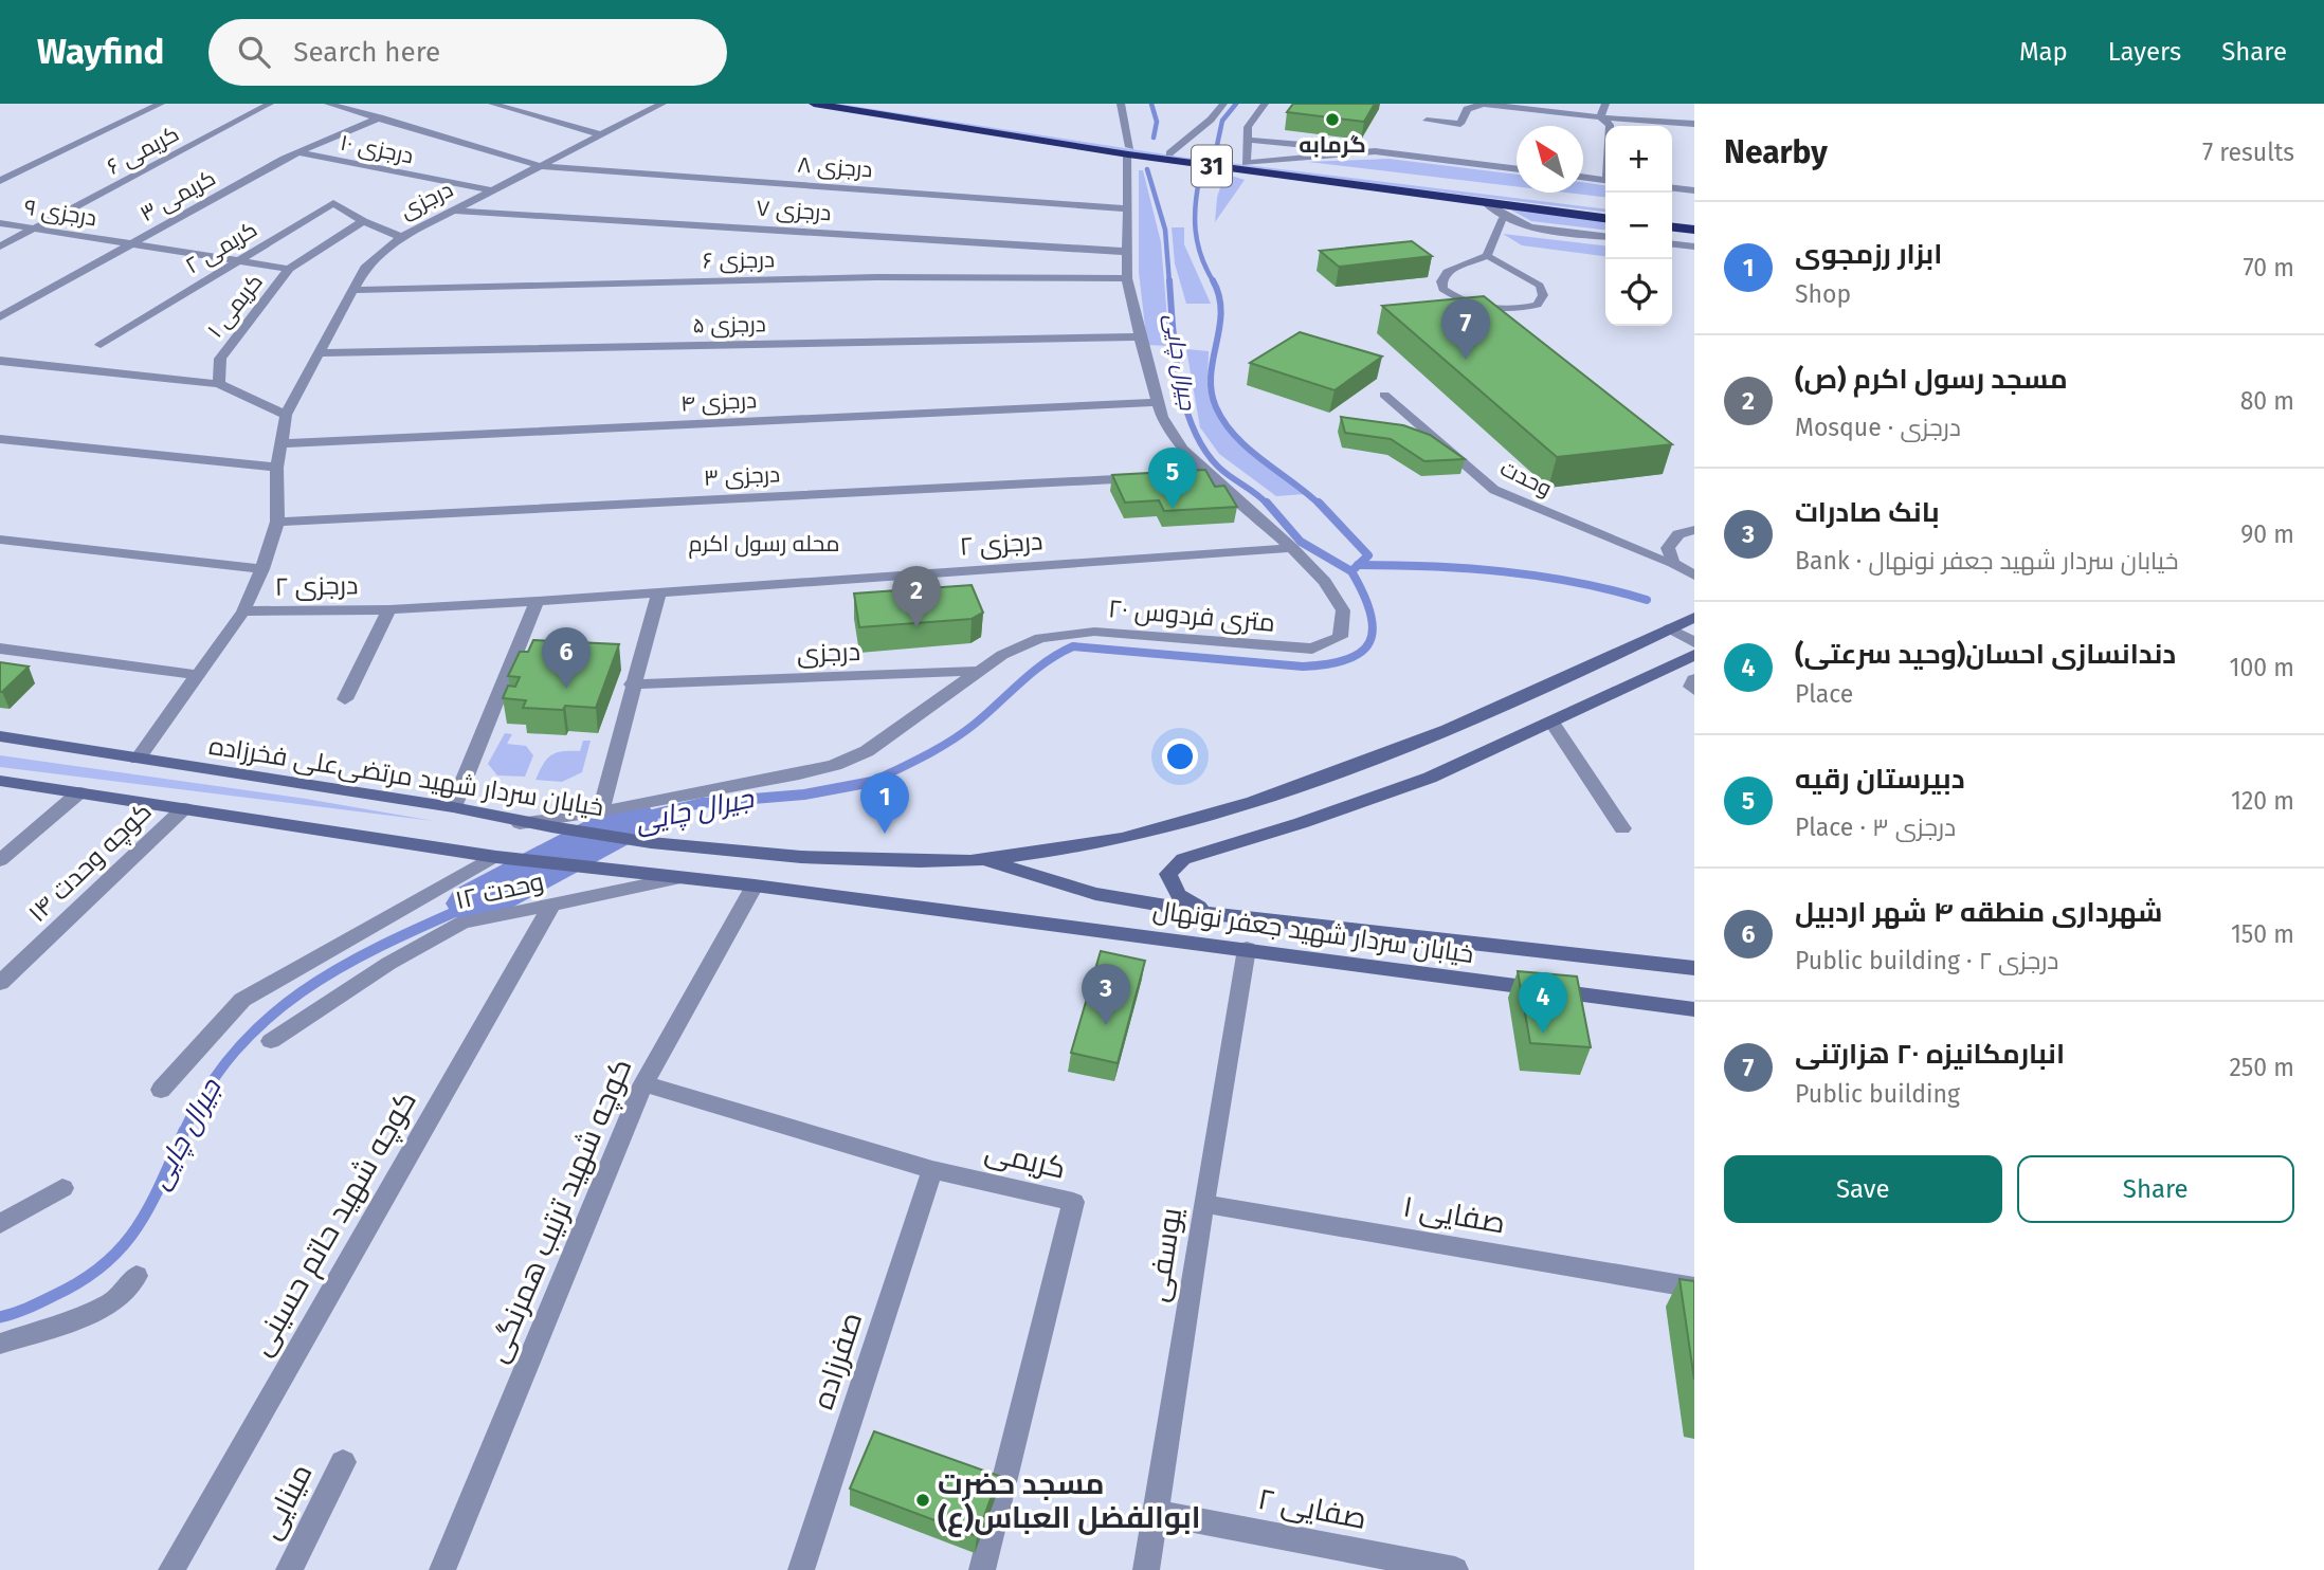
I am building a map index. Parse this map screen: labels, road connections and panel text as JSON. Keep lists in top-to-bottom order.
{
  "streets": {
    "highway": ["31"],
    "main road": ["خیابان سردار شهید مرتضی‌علی فخرزاده", "خیابان سردار شهید جعفر نونهال"],
    "street": [
      "درجزی ۱۰",
      "کریمی ۶",
      "درجزی ۸",
      "کریمی ۳",
      "درجزی",
      "درجزی ۷",
      "درجزی ۹",
      "کریمی ۲",
      "درجزی ۶",
      "کریمی ۱",
      "درجزی ۵",
      "درجزی ۴",
      "درجزی ۳",
      "درجزی ۲",
      "۲۰ متری فردوس",
      "کوچه وحدت ۱۴",
      "وحدت ۱۲",
      "کریمی",
      "کوچه شهید ترتیب همرنگی",
      "صفایی ۱",
      "کوچه شهید حاتم حسینی",
      "یوسفی",
      "صفرزاده",
      "مینایی",
      "صفایی ۲"
    ],
    "lane": ["وحدت"]
  },
  "crossings": [
    ["درجزی ۱۰", "کریمی ۳"],
    ["درجزی ۱۰", "درجزی"],
    ["کریمی ۶", "درجزی ۹"],
    ["31", "۲۰ متری فردوس"],
    ["درجزی ۸", "کریمی ۳"],
    ["درجزی ۸", "درجزی"],
    ["درجزی ۸", "۲۰ متری فردوس"],
    ["کریمی ۳", "درجزی ۹"],
    ["درجزی", "درجزی ۷"],
    ["درجزی", "درجزی ۶"],
    ["درجزی", "درجزی ۵"],
    ["درجزی", "۲۰ متری فردوس"],
    ["درجزی ۷", "۲۰ متری فردوس"],
    ["درجزی ۹", "کریمی ۲"],
    ["درجزی ۹", "کریمی ۱"],
    ["کریمی ۲", "کریمی ۱"],
    ["درجزی ۶", "۲۰ متری فردوس"],
    ["درجزی ۵", "۲۰ متری فردوس"],
    ["درجزی ۴", "۲۰ متری فردوس"],
    ["درجزی ۲", "۲۰ متری فردوس"],
    ["۲۰ متری فردوس", "خیابان سردار شهید مرتضی‌علی فخرزاده"],
    ["خیابان سردار شهید مرتضی‌علی فخرزاده", "خیابان سردار شهید جعفر نونهال"],
    ["وحدت ۱۲", "کوچه شهید حاتم حسینی"],
    ["خیابان سردار شهید جعفر نونهال", "کوچه شهید ترتیب همرنگی"],
    ["خیابان سردار شهید جعفر نونهال", "یوسفی"],
    ["کریمی", "کوچه شهید ترتیب همرنگی"],
    ["کریمی", "صفرزاده"],
    ["صفایی ۱", "یوسفی"],
    ["یوسفی", "صفایی ۲"]
  ],
  "districts": ["محله رسول اکرم"],
  "water": ["جیرال چایی"],
  "places": ["گرمابه", "مسجد حضرت ابوالفضل العباس(ع)"],
  "north": "top left",
  "page": {
    "header": "Wayfind",
    "search": "Search here",
    "nav": ["Map", "Layers", "Share"],
    "heading": ["Nearby", "7 results"],
    "map_buttons": ["+", "−"],
    "list": [
      {
        "mark": "1",
        "name": "ابزار رزمجوی",
        "note": "Shop",
        "value": "70 m"
      },
      {
        "mark": "2",
        "name": "مسجد رسول اکرم (ص)",
        "note": "Mosque · درجزی",
        "value": "80 m"
      },
      {
        "mark": "3",
        "name": "بانک صادرات",
        "note": "Bank · خیابان سردار شهید جعفر نونهال",
        "value": "90 m"
      },
      {
        "mark": "4",
        "name": "دندانسازی احسان(وحید سرعتی)",
        "note": "Place",
        "value": "100 m"
      },
      {
        "mark": "5",
        "name": "دبیرستان رقیه",
        "note": "Place · درجزی ۳",
        "value": "120 m"
      },
      {
        "mark": "6",
        "name": "شهرداری منطقه ۴ شهر اردبیل",
        "note": "Public building · درجزی ۲",
        "value": "150 m"
      },
      {
        "mark": "7",
        "name": "انبارمکانیزه ۲۰ هزارتنی",
        "note": "Public building",
        "value": "250 m"
      }
    ],
    "pins": [
      "7",
      "5",
      "2",
      "6",
      "1",
      "3",
      "4"
    ],
    "buttons": ["Save", "Share"]
  }
}
